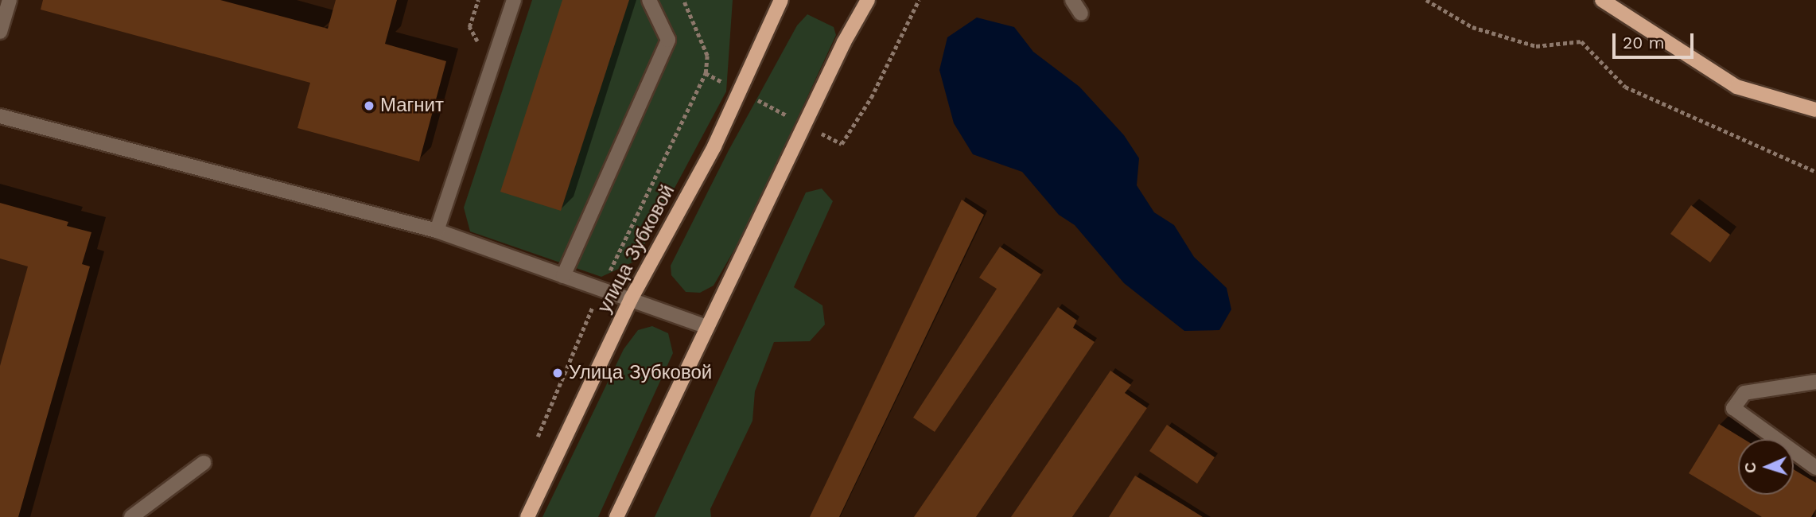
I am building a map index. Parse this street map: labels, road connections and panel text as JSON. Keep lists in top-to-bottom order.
{
  "streets": {
    "main road": ["улица Зубковой"]
  },
  "places": ["Магнит", "Улица Зубковой"],
  "scale_bar": "20 m",
  "north": "left"
}
